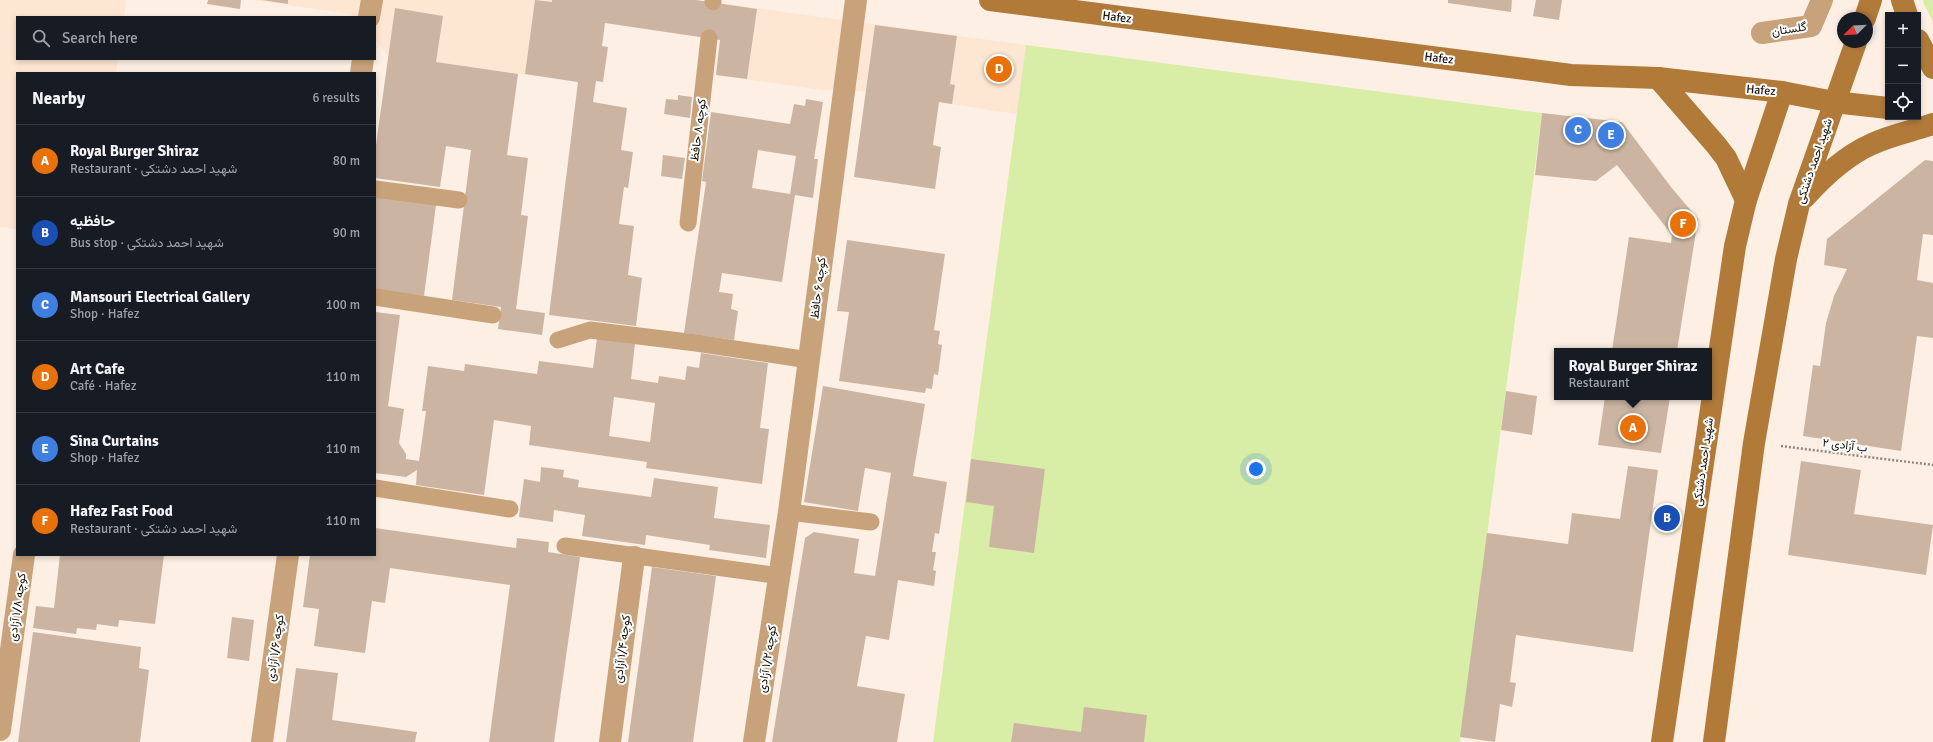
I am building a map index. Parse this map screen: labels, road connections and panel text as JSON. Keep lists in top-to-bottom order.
{
  "streets": {
    "main road": ["Hafez", "شهید احمد دشتکی"],
    "street": [
      "گلستان",
      "کوچه ۶ حافظ",
      "کوچه ۱/۸ آزادی",
      "کوچه ۱/۶ آزادی",
      "کوچه ۱/۴ آزادی",
      "کوچه ۱/۲ آزادی"
    ],
    "lane": ["کوچه ۸ حافظ"],
    "path": ["۲ ب آزادی"]
  },
  "crossings": [
    ["Hafez", "شهید احمد دشتکی"],
    ["شهید احمد دشتکی", "۲ ب آزادی"],
    ["کوچه ۶ حافظ", "کوچه ۱/۲ آزادی"]
  ],
  "north": "bottom left",
  "page": {
    "map_buttons": ["+", "−"],
    "search": "Search here",
    "pins": [
      "D",
      "C",
      "E",
      "F",
      "A",
      "B"
    ],
    "heading": ["Nearby", "6 results"],
    "list": [
      {
        "mark": "A",
        "name": "Royal Burger Shiraz",
        "note": "Restaurant · شهید احمد دشتکی",
        "value": "80 m"
      },
      {
        "mark": "B",
        "name": "حافظیه",
        "note": "Bus stop · شهید احمد دشتکی",
        "value": "90 m"
      },
      {
        "mark": "C",
        "name": "Mansouri Electrical Gallery",
        "note": "Shop · Hafez",
        "value": "100 m"
      },
      {
        "mark": "D",
        "name": "Art Cafe",
        "note": "Café · Hafez",
        "value": "110 m"
      },
      {
        "mark": "E",
        "name": "Sina Curtains",
        "note": "Shop · Hafez",
        "value": "110 m"
      },
      {
        "mark": "F",
        "name": "Hafez Fast Food",
        "note": "Restaurant · شهید احمد دشتکی",
        "value": "110 m"
      }
    ],
    "popup": ["Royal Burger Shiraz", "Restaurant"]
  }
}
